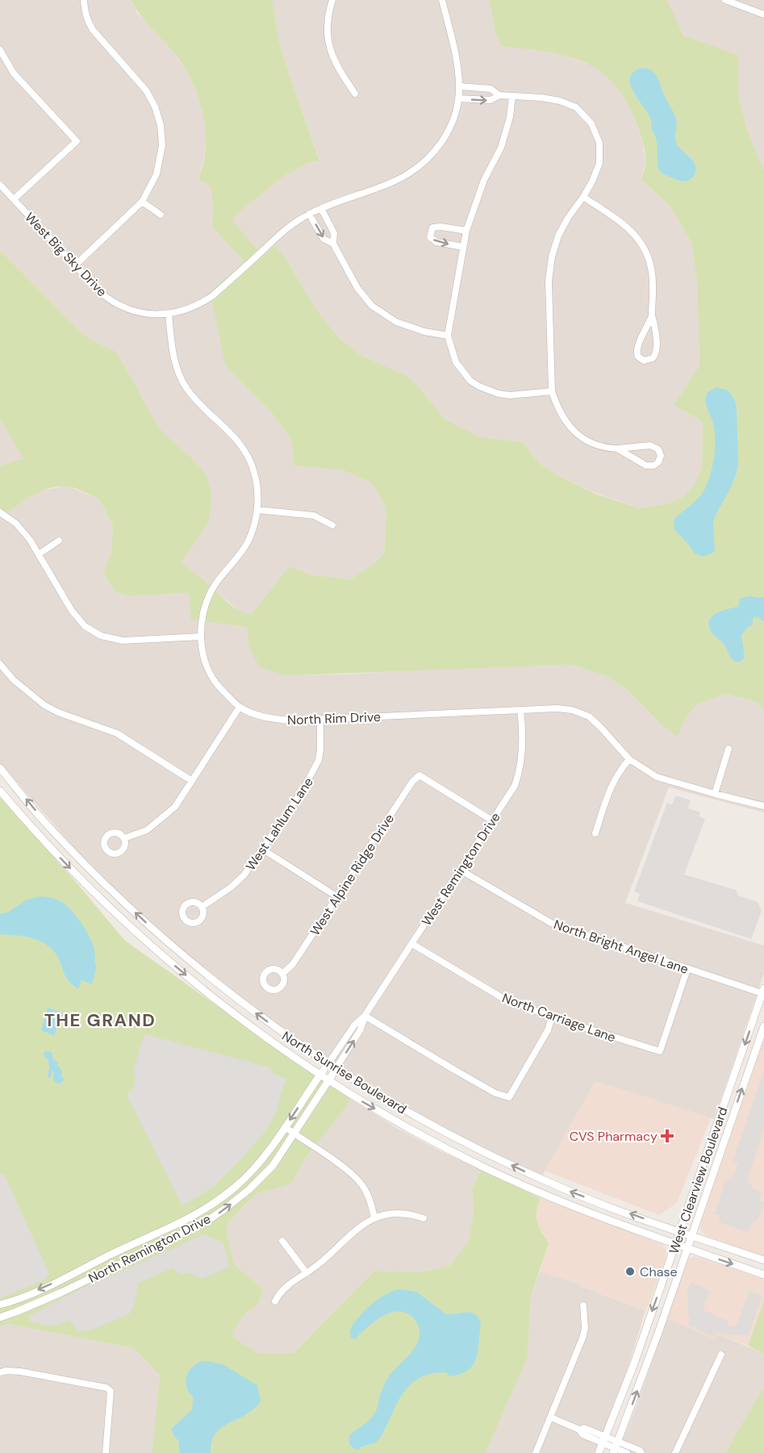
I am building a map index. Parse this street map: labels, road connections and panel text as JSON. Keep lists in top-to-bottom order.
{
  "streets": {
    "street": [
      "West Big Sky Drive",
      "North Rim Drive",
      "West Lahlum Lane",
      "West Remington Drive",
      "West Alpine Ridge Drive",
      "North Bright Angel Lane",
      "North Carriage Lane",
      "North Sunrise Boulevard",
      "West Clearview Boulevard",
      "North Remington Drive"
    ]
  },
  "crossings": [
    ["West Big Sky Drive", "North Rim Drive"],
    ["North Rim Drive", "West Lahlum Lane"],
    ["North Rim Drive", "West Remington Drive"],
    ["West Remington Drive", "West Alpine Ridge Drive"],
    ["West Remington Drive", "North Bright Angel Lane"],
    ["West Remington Drive", "North Carriage Lane"],
    ["West Remington Drive", "North Sunrise Boulevard"],
    ["West Remington Drive", "North Remington Drive"],
    ["North Bright Angel Lane", "North Carriage Lane"],
    ["North Bright Angel Lane", "West Clearview Boulevard"],
    ["North Sunrise Boulevard", "West Clearview Boulevard"],
    ["North Sunrise Boulevard", "North Remington Drive"]
  ],
  "districts": ["THE GRAND"],
  "places": {
    "health": ["CVS Pharmacy"],
    "other": ["Chase"]
  }
}
